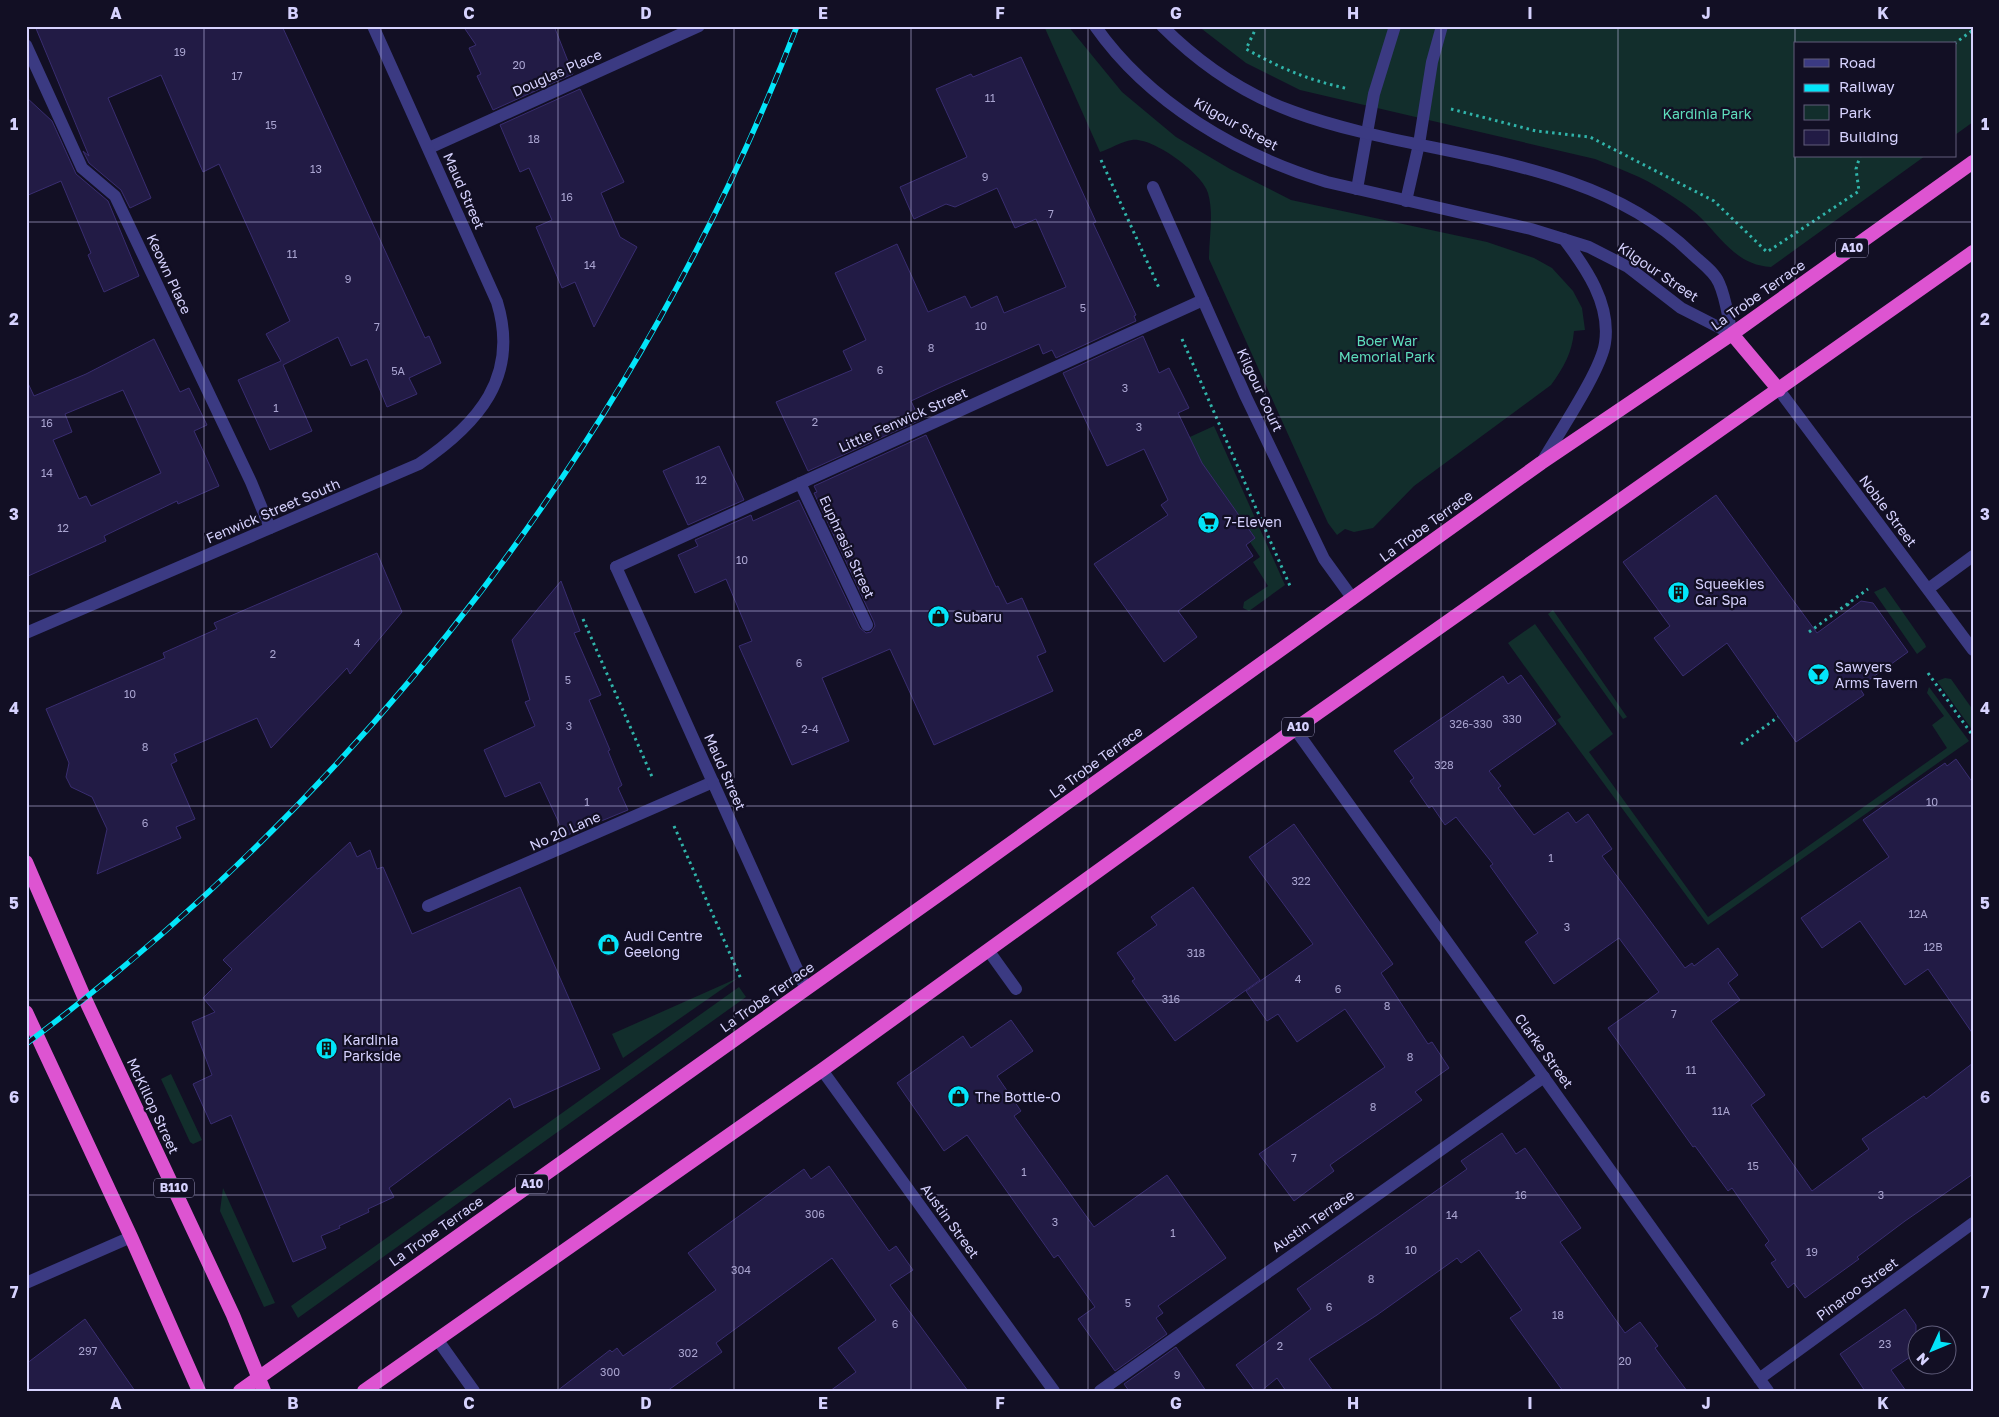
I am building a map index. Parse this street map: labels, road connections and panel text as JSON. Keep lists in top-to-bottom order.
{
  "streets": {
    "highway": [
      "A10",
      "La Trobe Terrace",
      "McKillop Street",
      "B110"
    ],
    "street": [
      "Douglas Place",
      "Kilgour Street",
      "Maud Street",
      "Keown Place",
      "Kilgour Court",
      "Little Fenwick Street",
      "Fenwick Street South",
      "Noble Street",
      "Euphrasia Street",
      "No 20 Lane",
      "Clarke Street",
      "Austin Street",
      "Austin Terrace",
      "Pinaroo Street"
    ]
  },
  "crossings": [
    ["Douglas Place", "Maud Street"],
    ["Kilgour Street", "La Trobe Terrace"],
    ["Maud Street", "La Trobe Terrace"],
    ["Maud Street", "Little Fenwick Street"],
    ["Maud Street", "Fenwick Street South"],
    ["Maud Street", "No 20 Lane"],
    ["A10", "Noble Street"],
    ["A10", "Clarke Street"],
    ["A10", "Austin Street"],
    ["Keown Place", "Fenwick Street South"],
    ["La Trobe Terrace", "Kilgour Court"],
    ["La Trobe Terrace", "McKillop Street"],
    ["Kilgour Court", "Little Fenwick Street"],
    ["Little Fenwick Street", "Euphrasia Street"],
    ["Clarke Street", "Austin Terrace"],
    ["Clarke Street", "Pinaroo Street"]
  ],
  "parks": ["Kardinia Park", "Boer War Memorial Park"],
  "places": {
    "supermarket": ["7-Eleven"],
    "building": ["Squeekies Car Spa", "Kardinia Parkside"],
    "shop": ["Subaru", "Audi Centre Geelong", "The Bottle-O"],
    "bar": ["Sawyers Arms Tavern"]
  },
  "house_numbers": [
    "19",
    "20",
    "17",
    "11",
    "15",
    "18",
    "13",
    "9",
    "16",
    "7",
    "11",
    "14",
    "9",
    "5",
    "10",
    "7",
    "8",
    "6",
    "5A",
    "3",
    "1",
    "2",
    "16",
    "3",
    "14",
    "12",
    "12",
    "10",
    "4",
    "2",
    "6",
    "5",
    "10",
    "330",
    "326-330",
    "3",
    "2-4",
    "8",
    "328",
    "1",
    "10",
    "6",
    "1",
    "322",
    "12A",
    "3",
    "12B",
    "318",
    "4",
    "6",
    "316",
    "8",
    "7",
    "8",
    "11",
    "8",
    "11A",
    "7",
    "15",
    "1",
    "16",
    "3",
    "306",
    "14",
    "3",
    "1",
    "10",
    "19",
    "304",
    "8",
    "5",
    "6",
    "18",
    "6",
    "23",
    "2",
    "297",
    "302",
    "20",
    "300",
    "9"
  ],
  "legend": [
    "Road",
    "Railway",
    "Park",
    "Building"
  ],
  "north": "bottom left",
  "grid": {
    "columns": [
      "A",
      "B",
      "C",
      "D",
      "E",
      "F",
      "G",
      "H",
      "I",
      "J",
      "K"
    ],
    "rows": [
      "1",
      "2",
      "3",
      "4",
      "5",
      "6",
      "7"
    ]
  }
}
